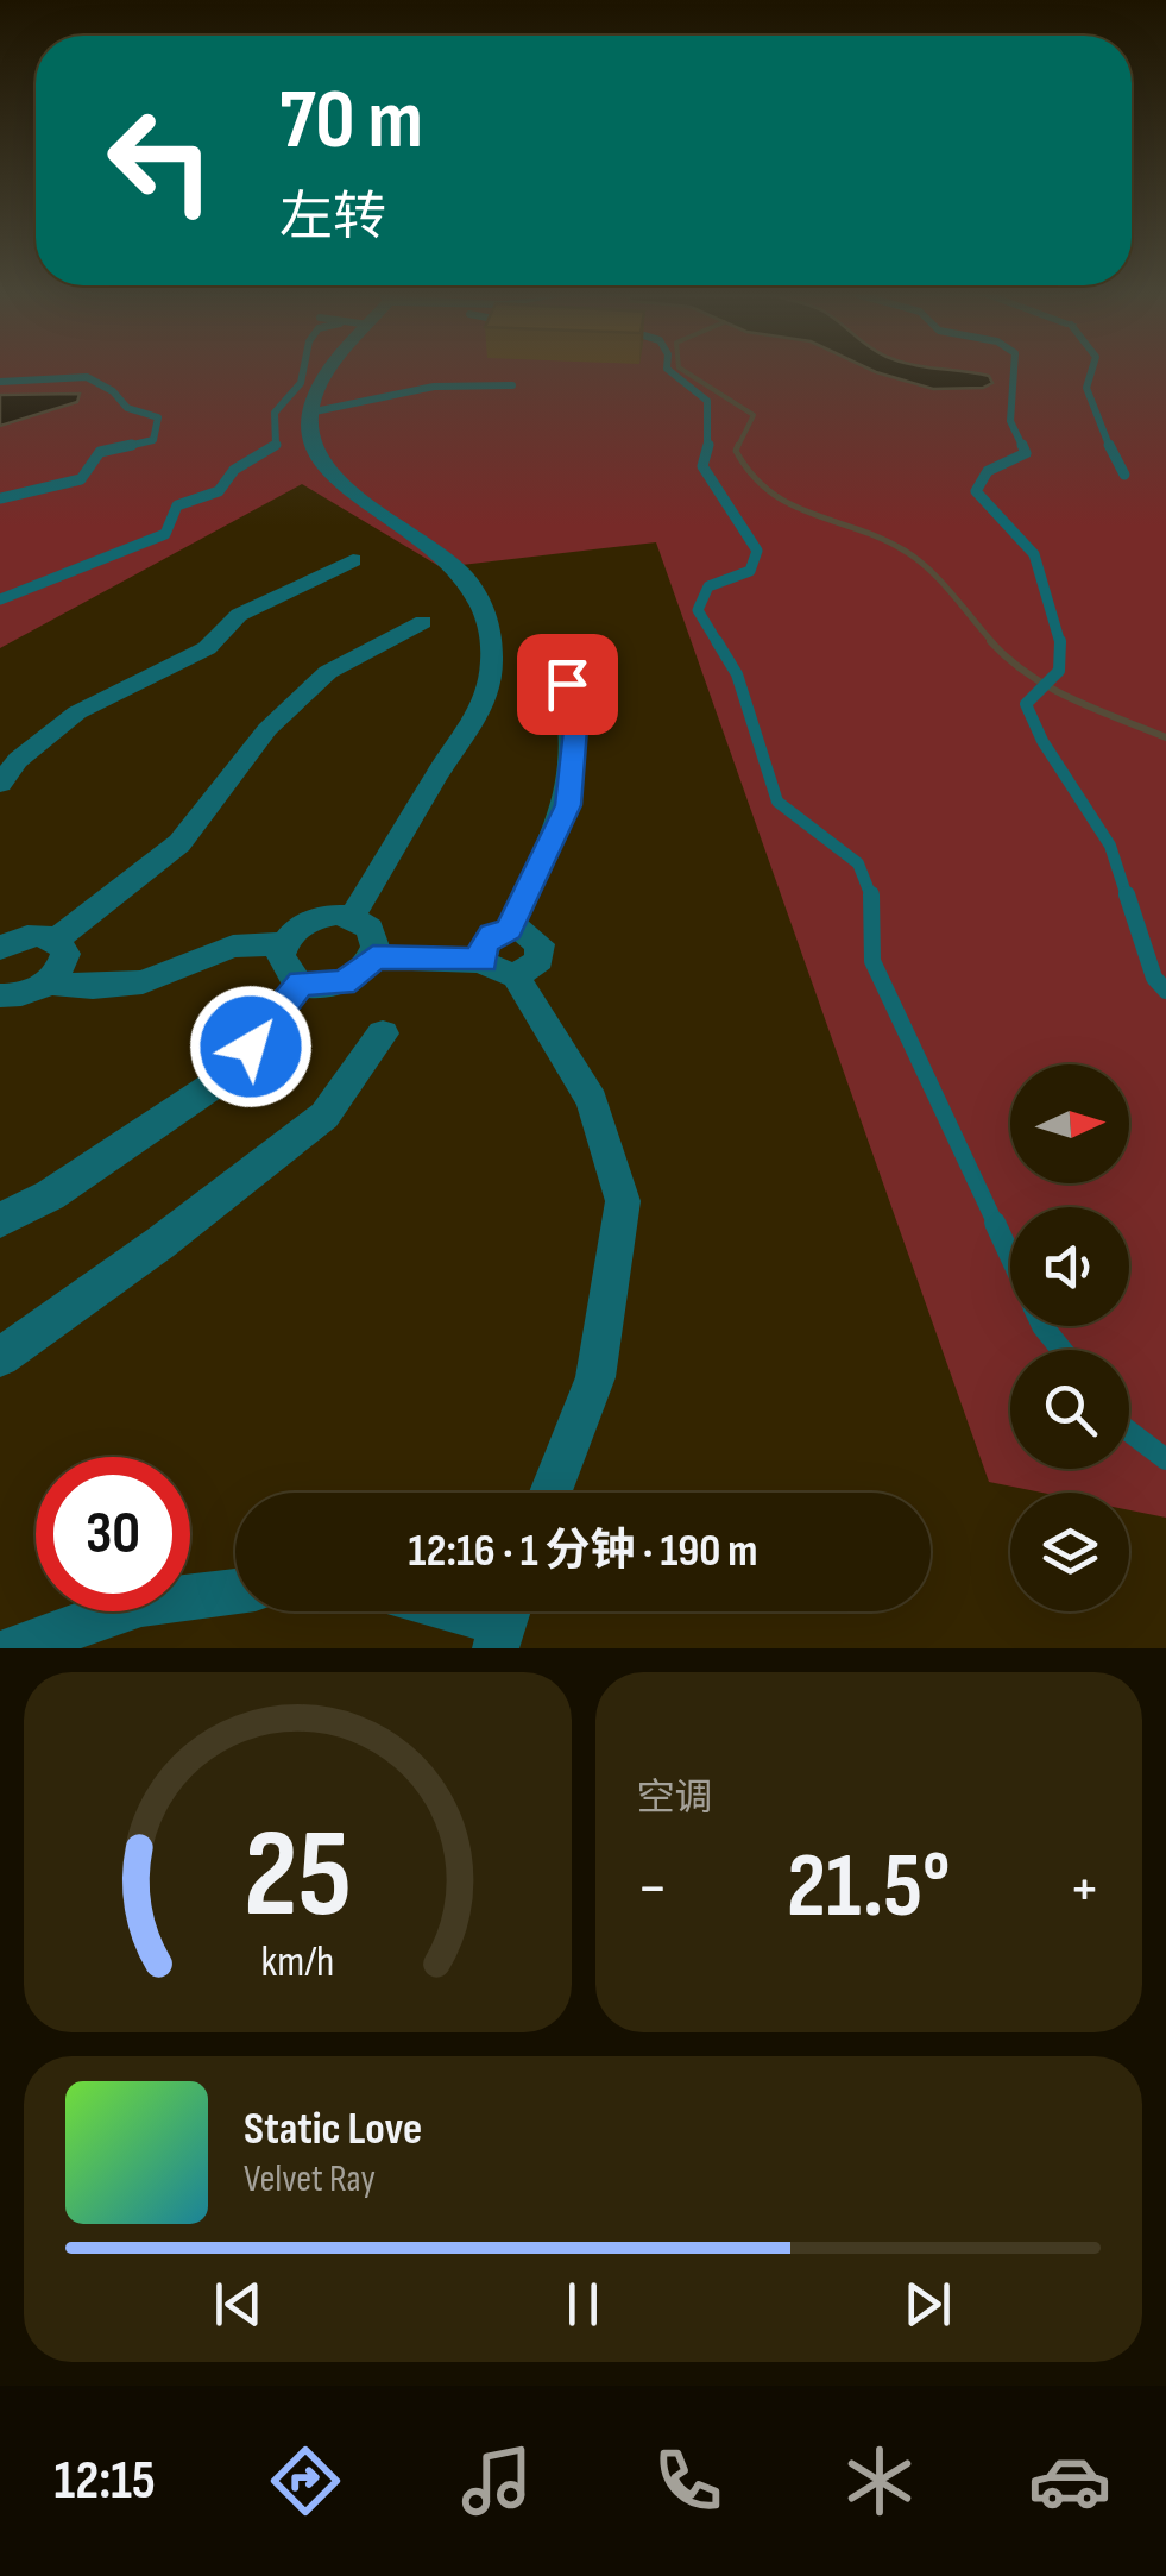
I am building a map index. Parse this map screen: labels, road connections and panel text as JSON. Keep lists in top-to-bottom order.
{
  "north": "right",
  "page": {
    "turn": ["70 m", "左转"],
    "limit": "30",
    "trip": "12:16 · 1 分钟 · 190 m",
    "tile": "空调",
    "heat": ["−", "21.5°", "+"],
    "song": ["Static Love", "Velvet Ray"],
    "tabs": "12:15",
    "gauge": ["25", "km/h"]
  }
}
